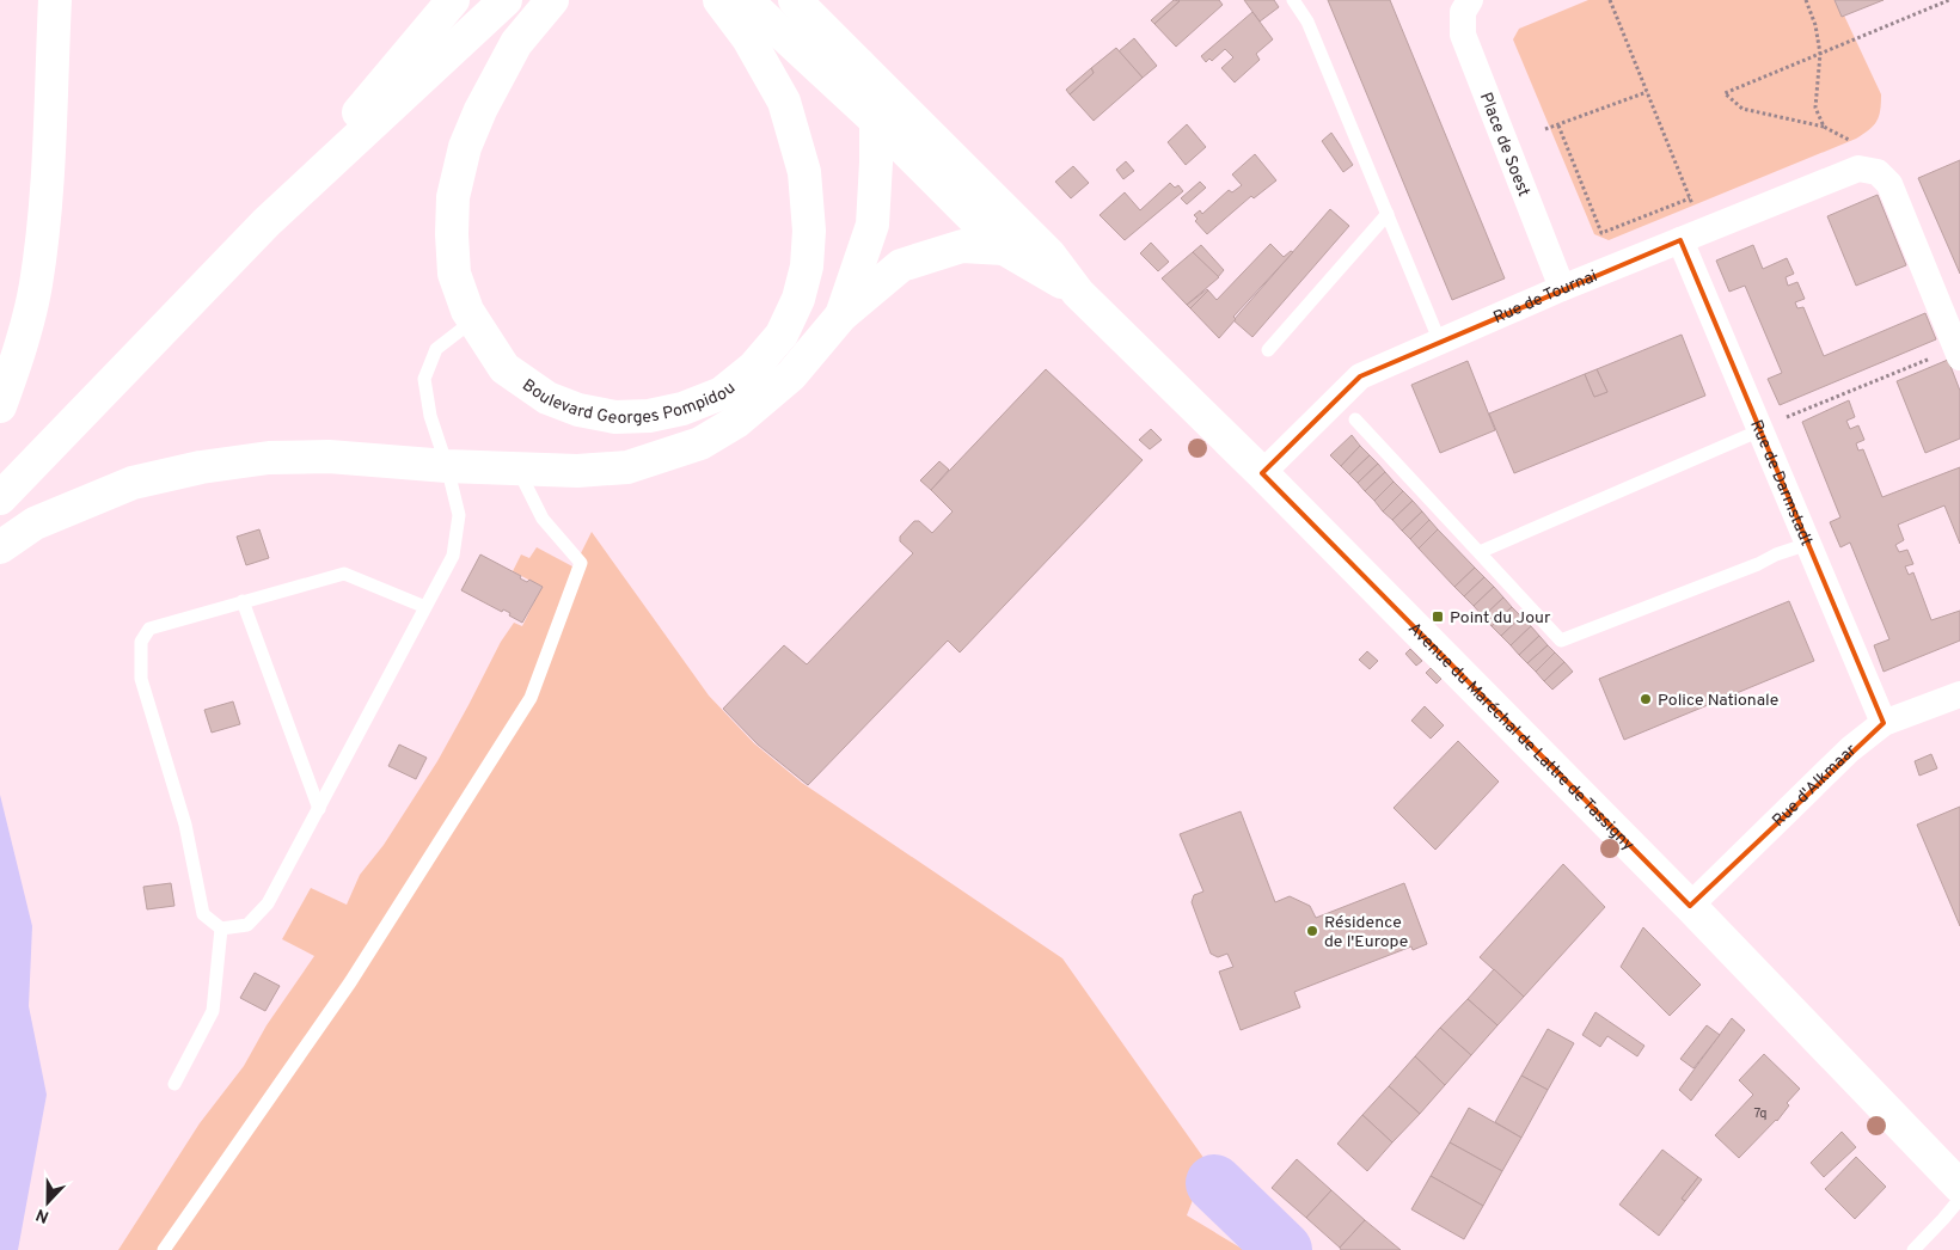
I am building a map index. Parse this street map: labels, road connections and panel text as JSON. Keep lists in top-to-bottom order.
{
  "streets": {
    "main road": ["Boulevard Georges Pompidou", "Avenue du Maréchal de Lattre de Tassigny"],
    "street": [
      "Place de Soest",
      "Rue de Tournai",
      "Rue de Darmstadt",
      "Rue d'Alkmaar"
    ]
  },
  "crossings": [
    ["Place de Soest", "Rue de Tournai"],
    ["Rue de Tournai", "Rue de Darmstadt"],
    ["Rue de Tournai", "Avenue du Maréchal de Lattre de Tassigny"],
    ["Rue de Darmstadt", "Rue d'Alkmaar"],
    ["Avenue du Maréchal de Lattre de Tassigny", "Rue d'Alkmaar"]
  ],
  "places": {
    "transit": ["Point du Jour"],
    "other": ["Police Nationale", "Résidence de l'Europe"]
  },
  "house_numbers": ["7q"],
  "north": "bottom"
}
